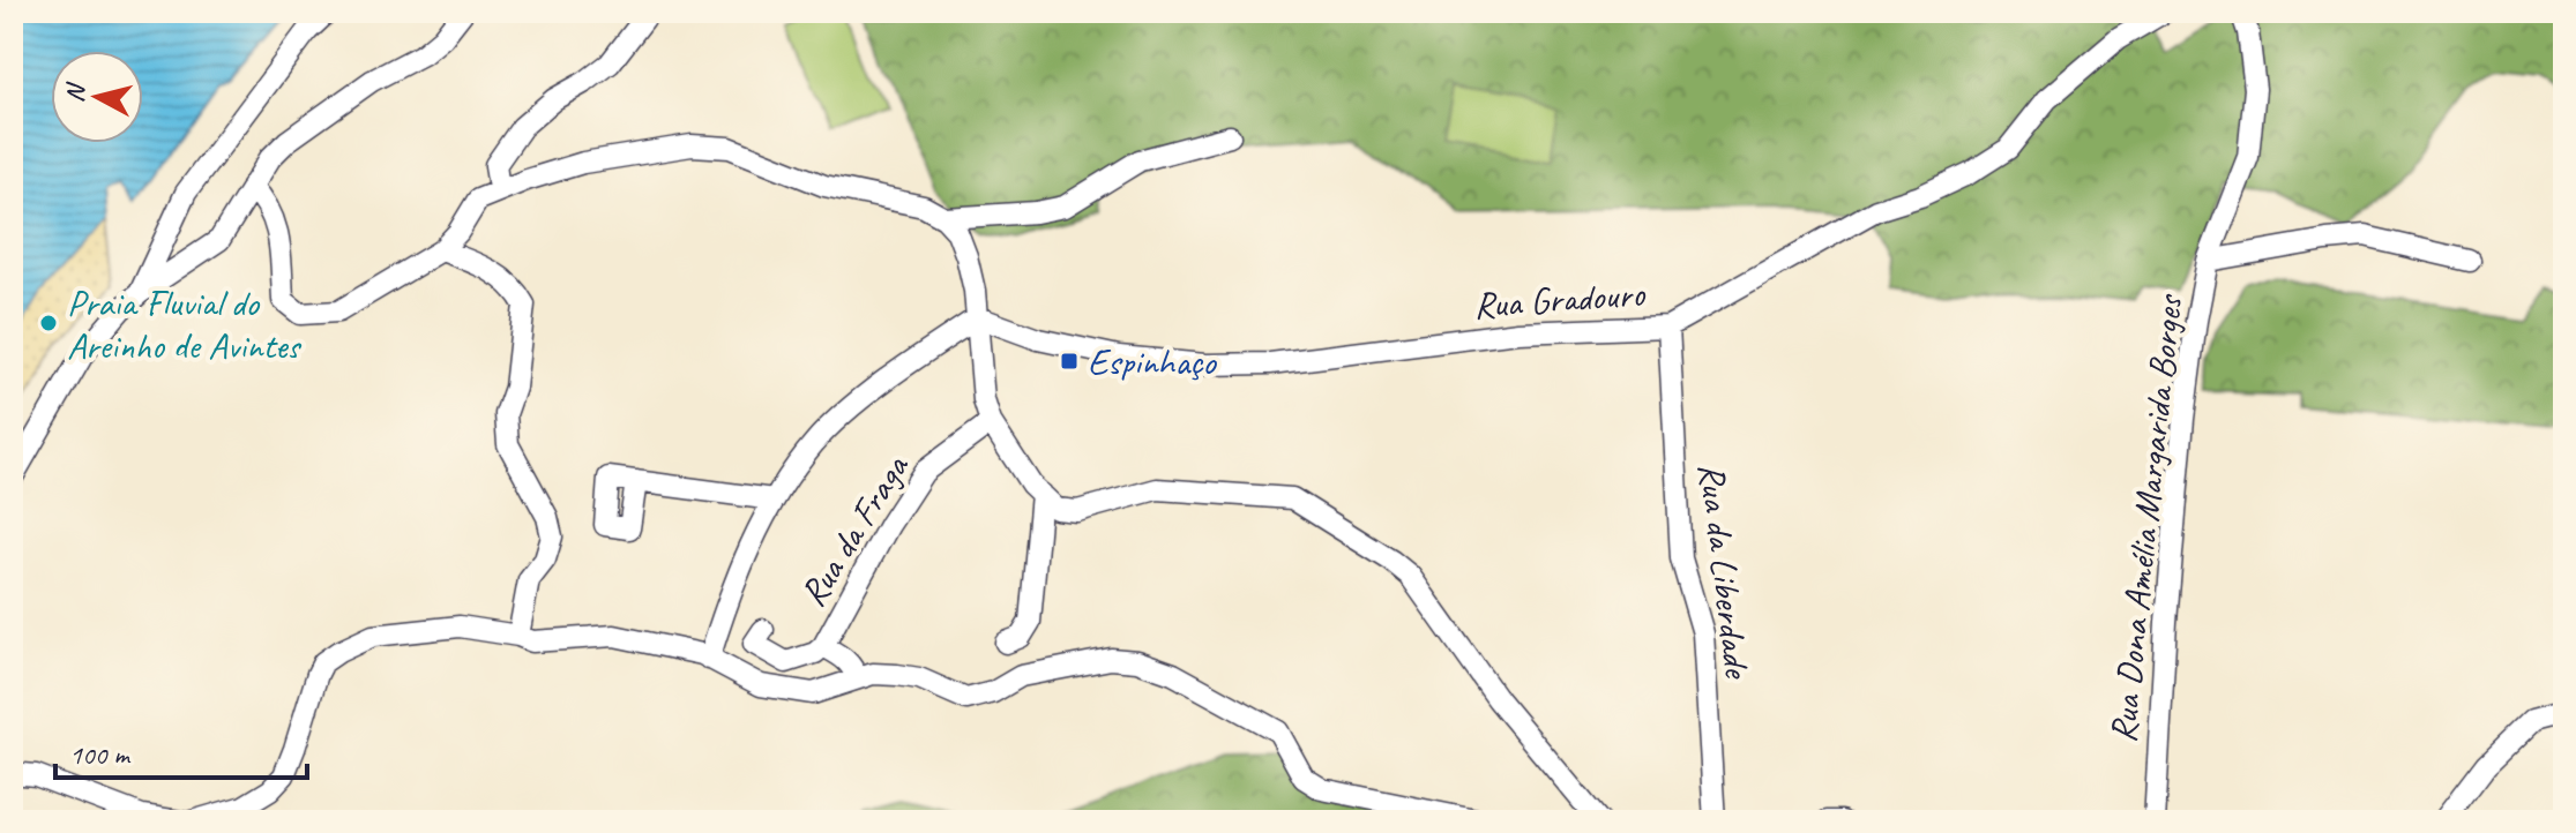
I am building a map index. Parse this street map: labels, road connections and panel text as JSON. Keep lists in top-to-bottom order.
{
  "streets": {
    "street": [
      "Rua Gradouro",
      "Rua Dona Amélia Margarida Borges",
      "Rua da Fraga",
      "Rua da Liberdade"
    ]
  },
  "crossings": [
    ["Rua Gradouro", "Rua da Liberdade"]
  ],
  "places": {
    "other": ["Praia Fluvial do Areinho de Avintes"],
    "transit": ["Espinhaço"]
  },
  "scale_bar": "100 m",
  "north": "left"
}
